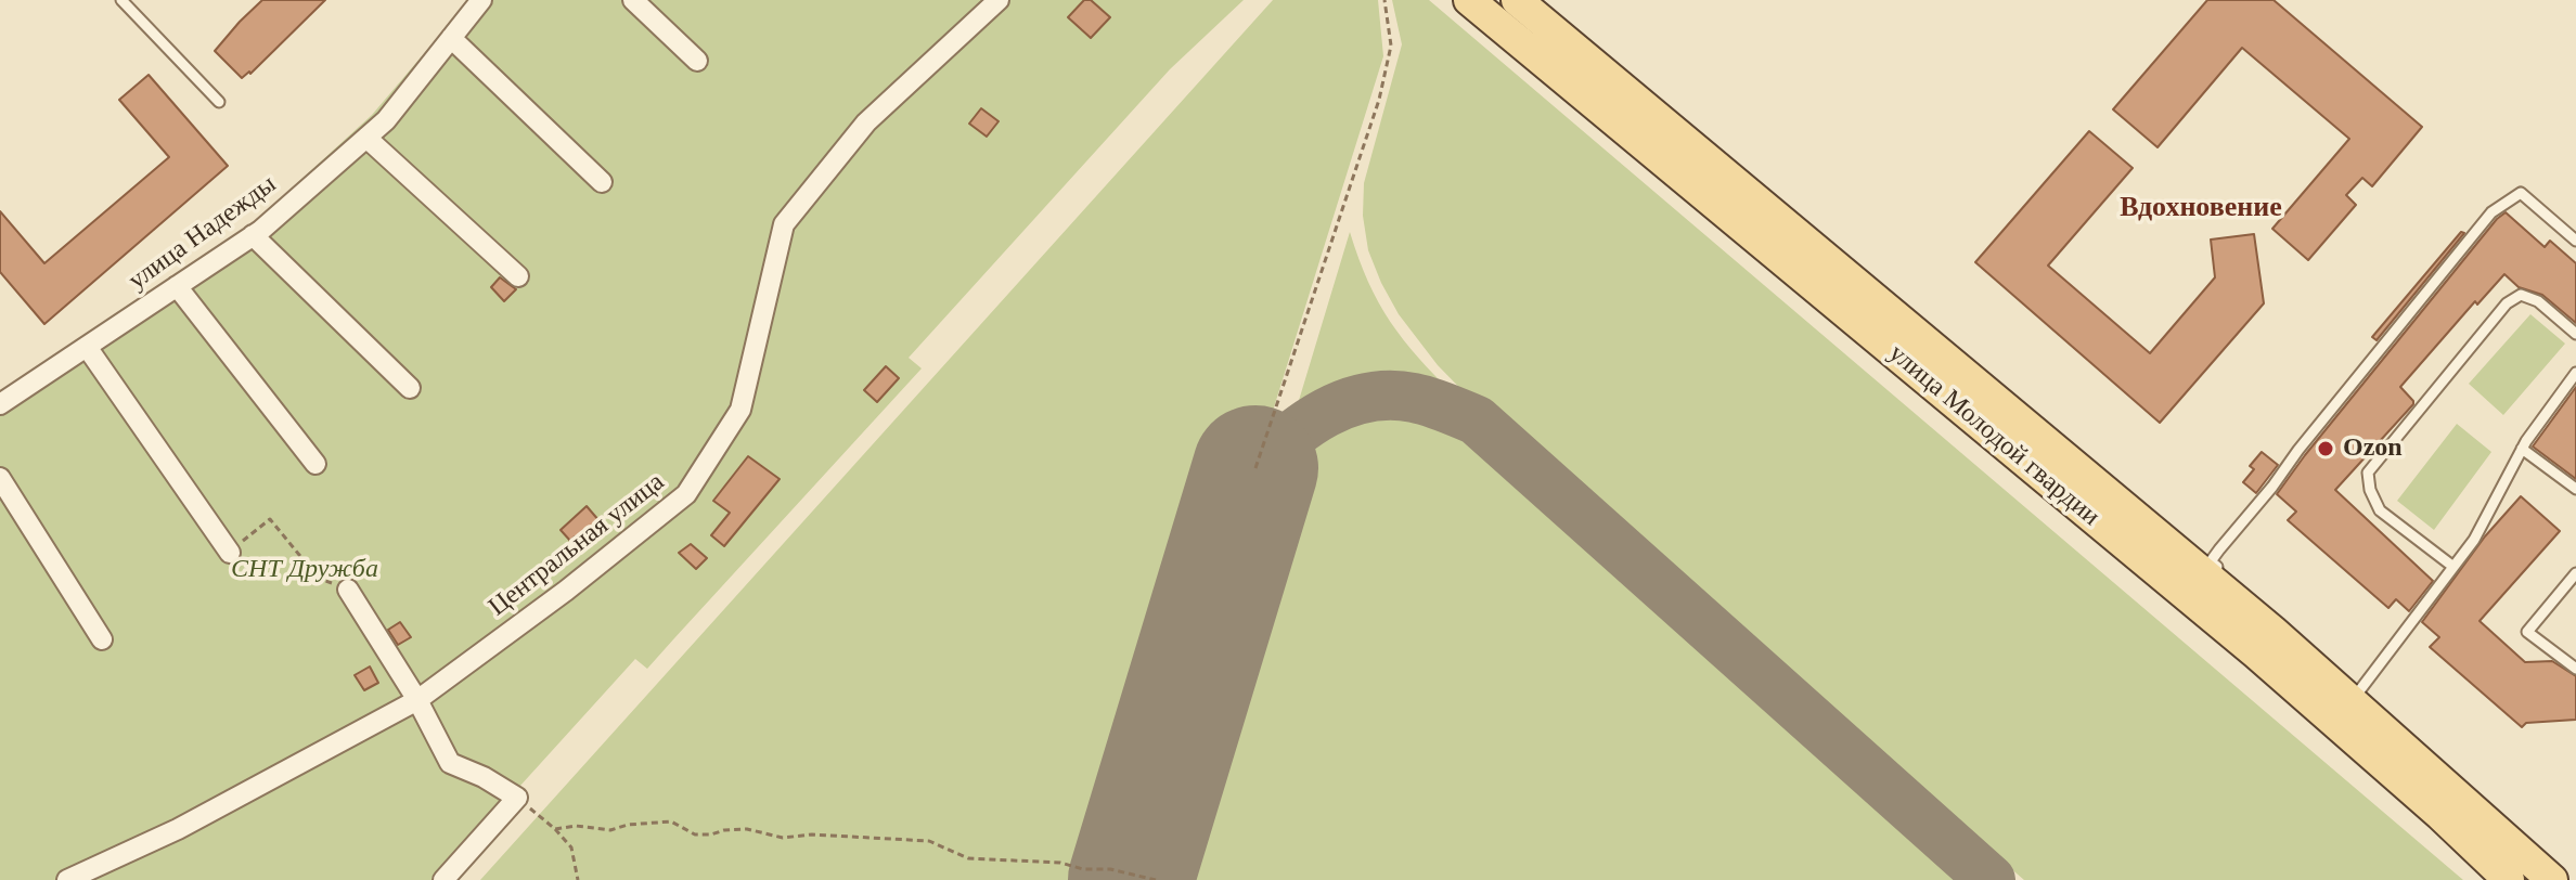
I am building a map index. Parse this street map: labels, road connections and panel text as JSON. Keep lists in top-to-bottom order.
{
  "streets": {
    "main road": ["улица Молодой гвардии"],
    "street": ["улица Надежды", "Центральная улица"]
  },
  "districts": ["Вдохновение"],
  "parks": ["СНТ Дружба"],
  "places": ["Ozon"]
}
